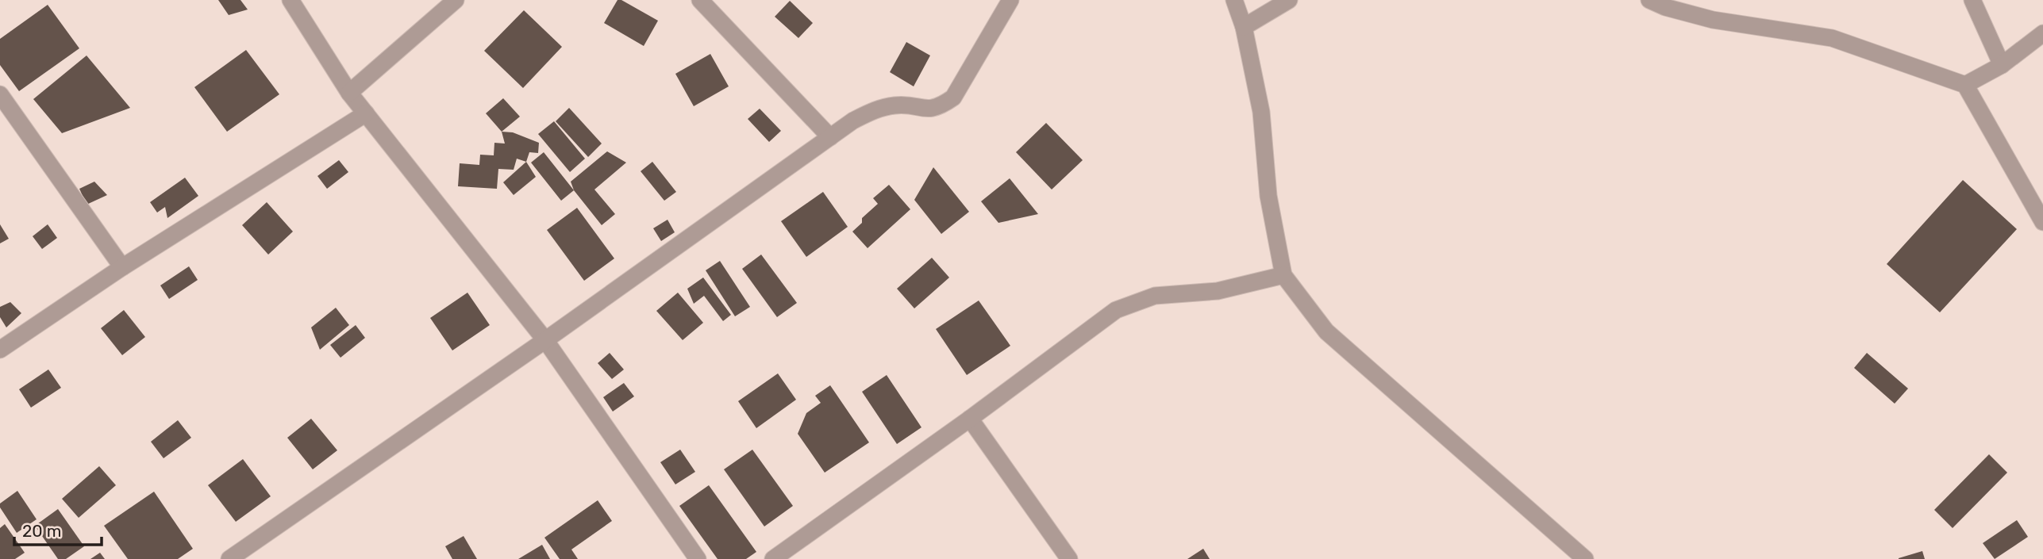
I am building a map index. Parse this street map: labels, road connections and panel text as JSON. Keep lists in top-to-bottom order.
{
  "scale_bar": "20 m"
}
